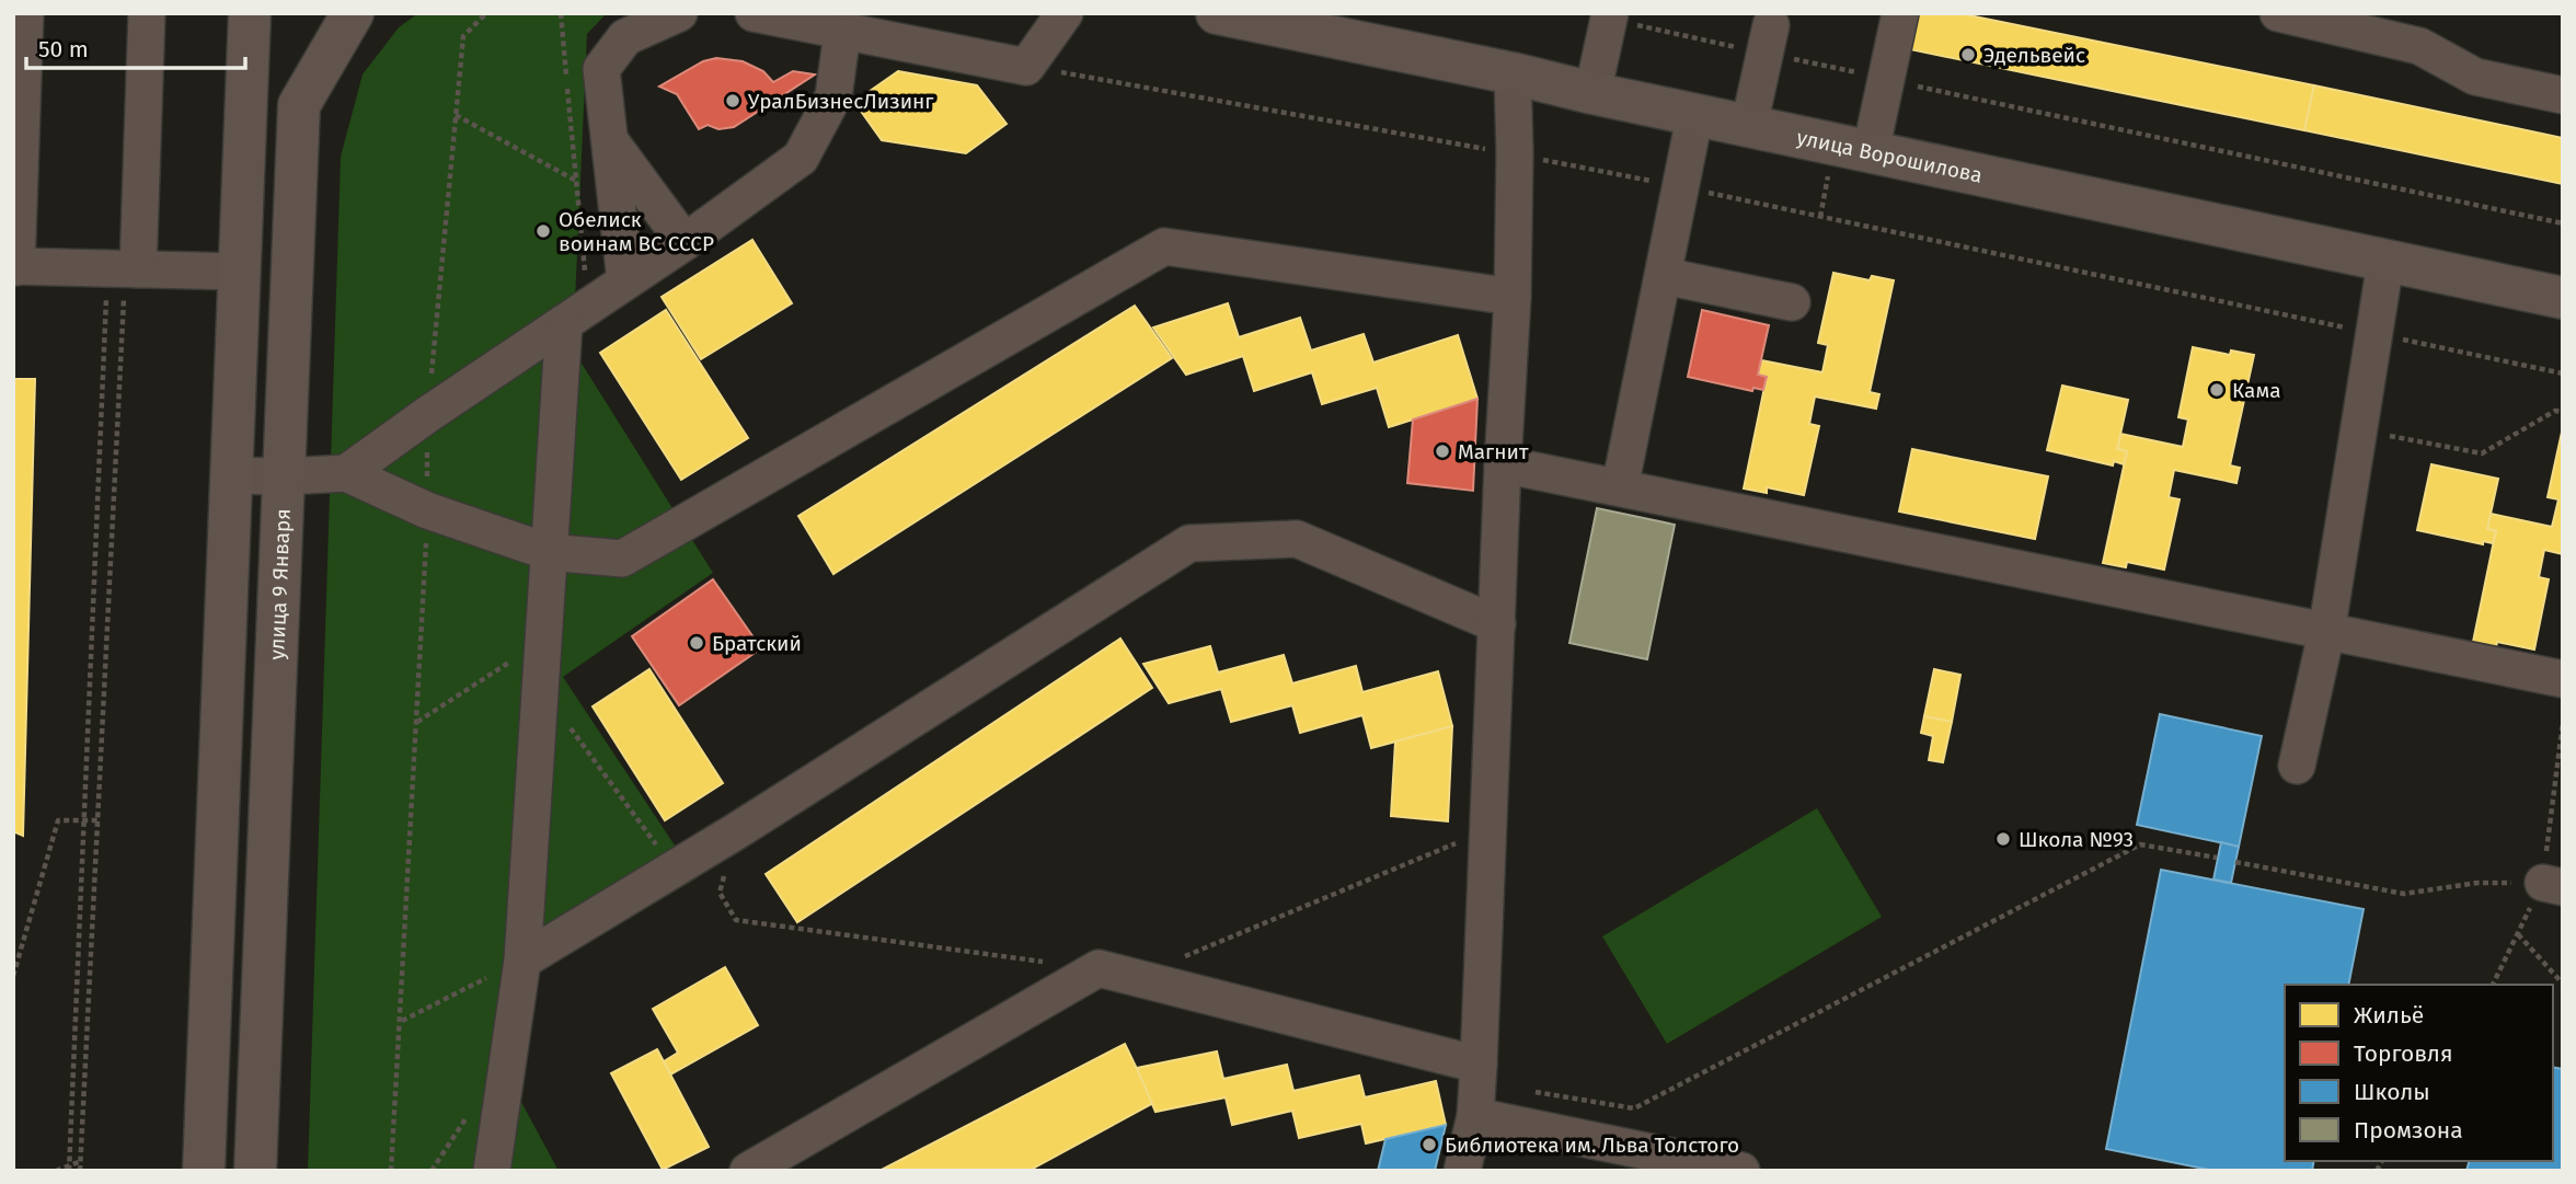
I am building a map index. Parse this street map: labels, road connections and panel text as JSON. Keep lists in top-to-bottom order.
{
  "streets": {
    "main road": ["улица Ворошилова", "улица 9 Января"]
  },
  "places": [
    "Эдельвейс",
    "УралБизнесЛизинг",
    "Обелиск воинам ВС СССР",
    "Кама",
    "Магнит",
    "Братский",
    "Школа №93",
    "Библиотека им. Льва Толстого"
  ],
  "legend": [
    "Жильё",
    "Торговля",
    "Школы",
    "Промзона"
  ],
  "scale_bar": "50 m"
}
